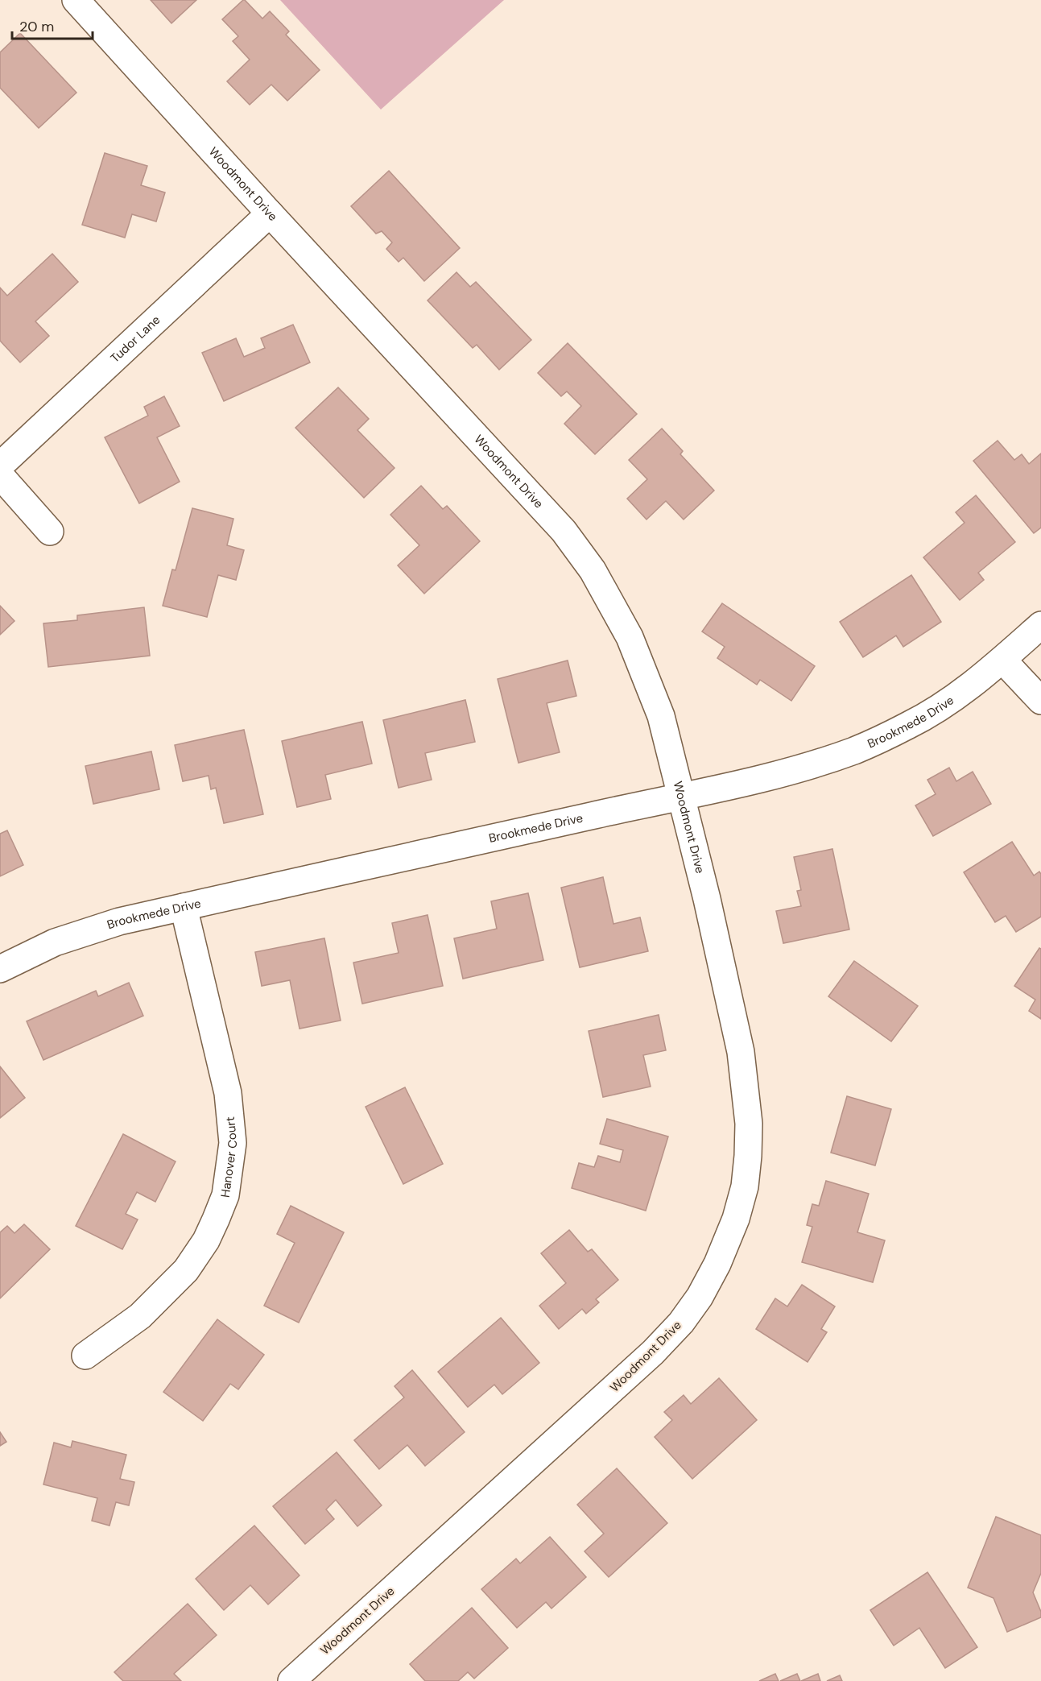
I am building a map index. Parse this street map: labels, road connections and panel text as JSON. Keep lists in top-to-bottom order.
{
  "streets": {
    "street": [
      "Woodmont Drive",
      "Tudor Lane",
      "Brookmede Drive",
      "Hanover Court"
    ]
  },
  "crossings": [
    ["Woodmont Drive", "Tudor Lane"],
    ["Woodmont Drive", "Brookmede Drive"],
    ["Brookmede Drive", "Hanover Court"]
  ],
  "scale_bar": "20 m"
}
